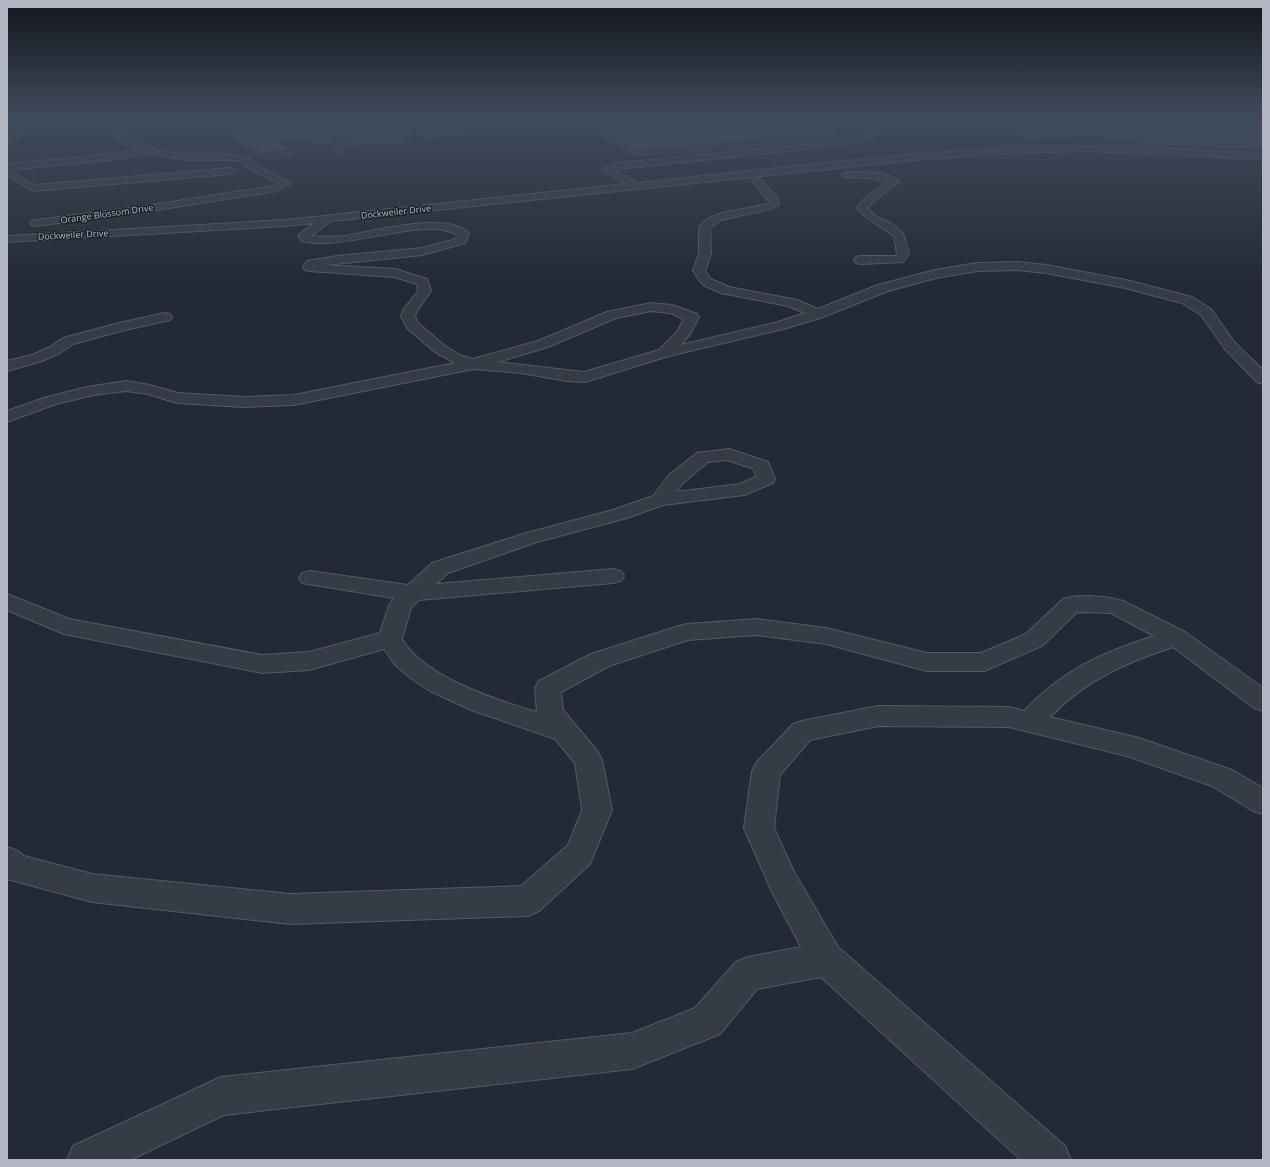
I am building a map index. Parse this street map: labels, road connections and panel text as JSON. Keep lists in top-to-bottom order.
{
  "streets": {
    "street": ["Dockweiler Drive", "Orange Blossom Drive"]
  }
}
